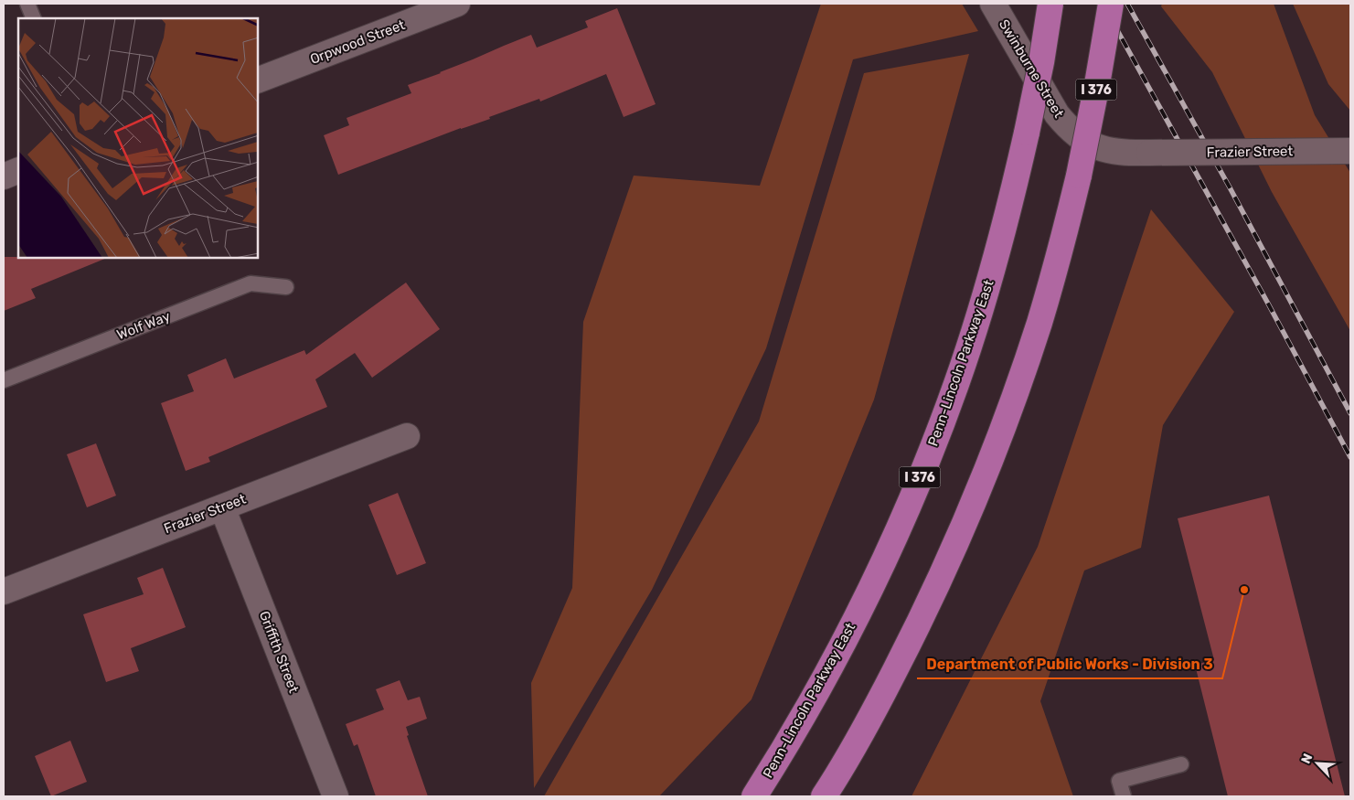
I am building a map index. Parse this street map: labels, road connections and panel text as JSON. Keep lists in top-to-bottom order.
{
  "streets": {
    "highway": ["I 376", "Penn-Lincoln Parkway East"],
    "street": [
      "Orpwood Street",
      "Swinburne Street",
      "Frazier Street",
      "Griffith Street"
    ],
    "lane": ["Wolf Way"]
  },
  "crossings": [
    ["Swinburne Street", "Frazier Street"],
    ["Frazier Street", "Griffith Street"]
  ],
  "places": ["Department of Public Works - Division 3"],
  "north": "top left"
}
